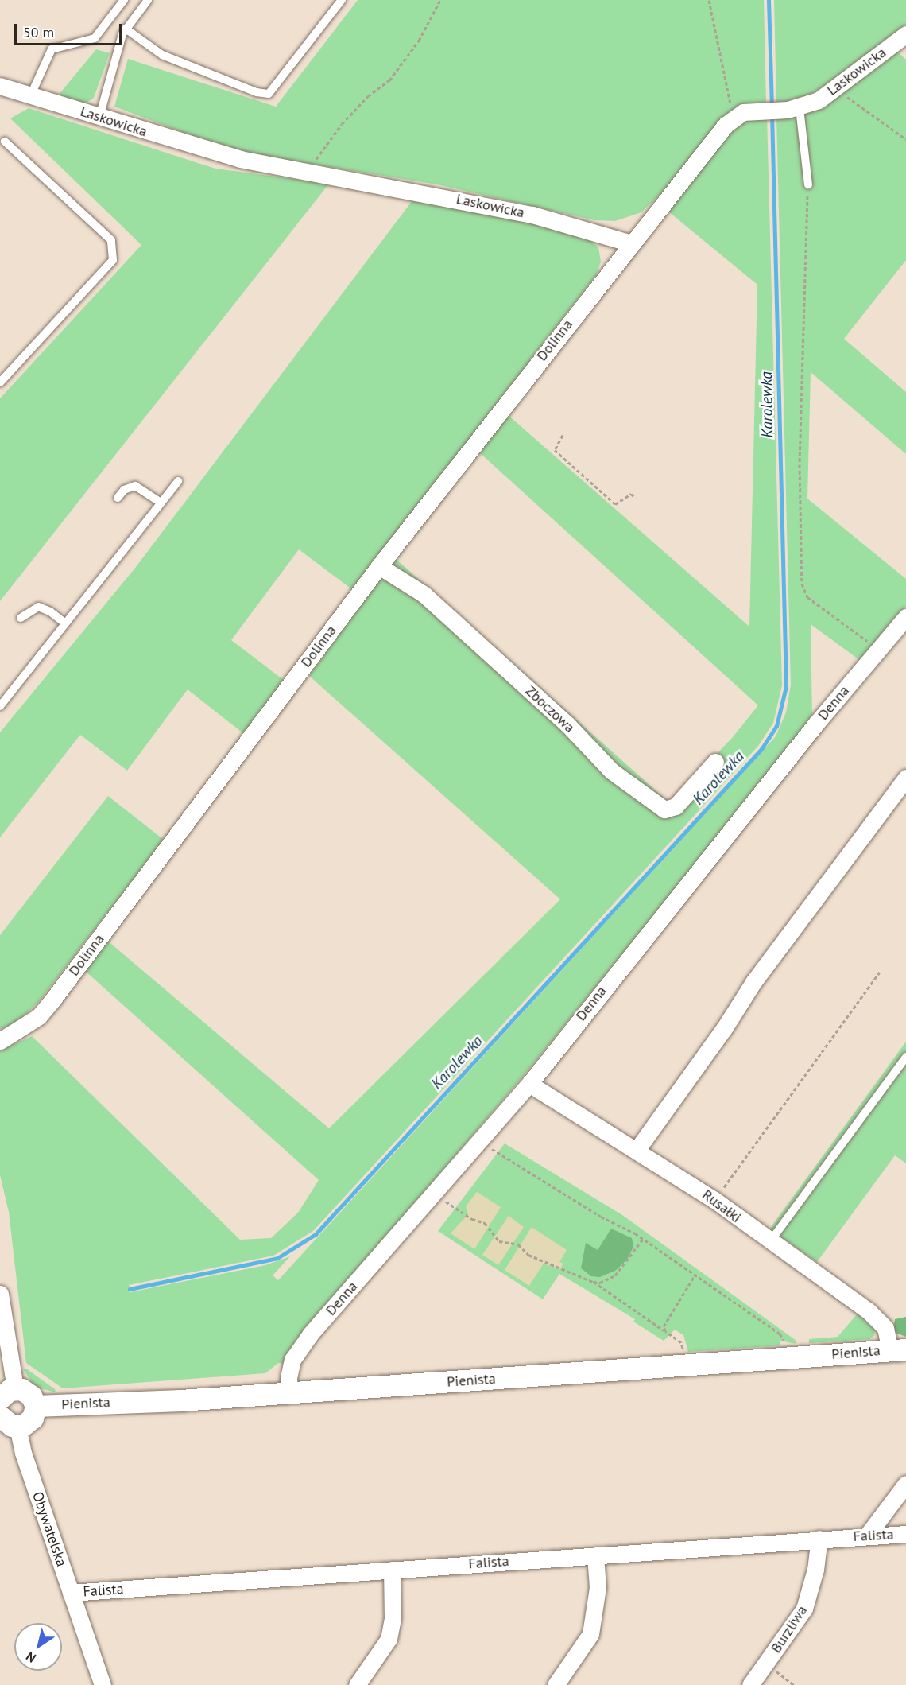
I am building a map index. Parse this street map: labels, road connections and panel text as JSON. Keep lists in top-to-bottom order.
{
  "streets": {
    "street": [
      "Laskowicka",
      "Dolinna",
      "Denna",
      "Zboczowa",
      "Rusałki",
      "Pienista",
      "Obywatelska",
      "Falista",
      "Burzliwa"
    ]
  },
  "crossings": [
    ["Laskowicka", "Dolinna"],
    ["Dolinna", "Zboczowa"],
    ["Denna", "Rusałki"],
    ["Denna", "Pienista"],
    ["Rusałki", "Pienista"],
    ["Obywatelska", "Falista"],
    ["Falista", "Burzliwa"]
  ],
  "water": ["Karolewka"],
  "scale_bar": "50 m",
  "north": "bottom left"
}
